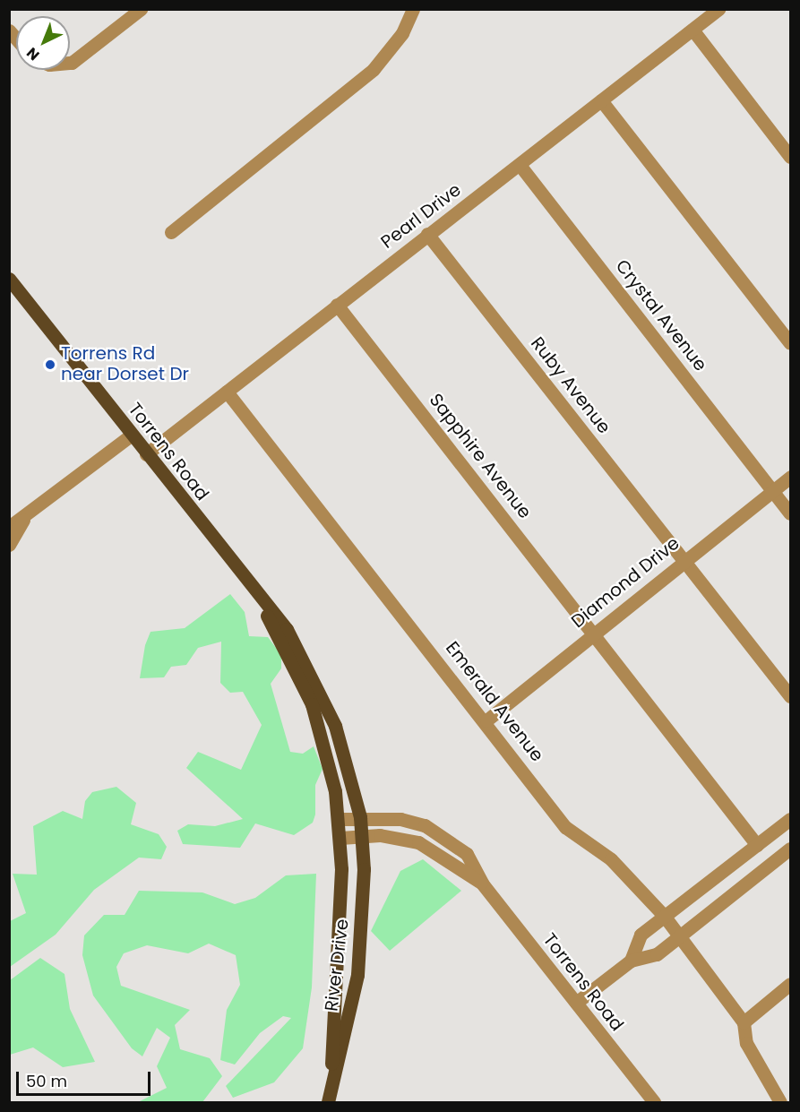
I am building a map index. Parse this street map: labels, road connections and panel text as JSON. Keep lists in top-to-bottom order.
{
  "streets": {
    "main road": ["Torrens Road", "River Drive"],
    "street": [
      "Pearl Drive",
      "Crystal Avenue",
      "Ruby Avenue",
      "Sapphire Avenue",
      "Diamond Drive",
      "Emerald Avenue"
    ]
  },
  "crossings": [
    ["Pearl Drive", "Crystal Avenue"],
    ["Pearl Drive", "Ruby Avenue"],
    ["Pearl Drive", "Torrens Road"],
    ["Pearl Drive", "Sapphire Avenue"],
    ["Pearl Drive", "Emerald Avenue"],
    ["Crystal Avenue", "Diamond Drive"],
    ["Ruby Avenue", "Diamond Drive"],
    ["Torrens Road", "River Drive"],
    ["Sapphire Avenue", "Diamond Drive"],
    ["Diamond Drive", "Emerald Avenue"]
  ],
  "places": ["Torrens Rd near Dorset Dr"],
  "scale_bar": "50 m",
  "north": "bottom left"
}
